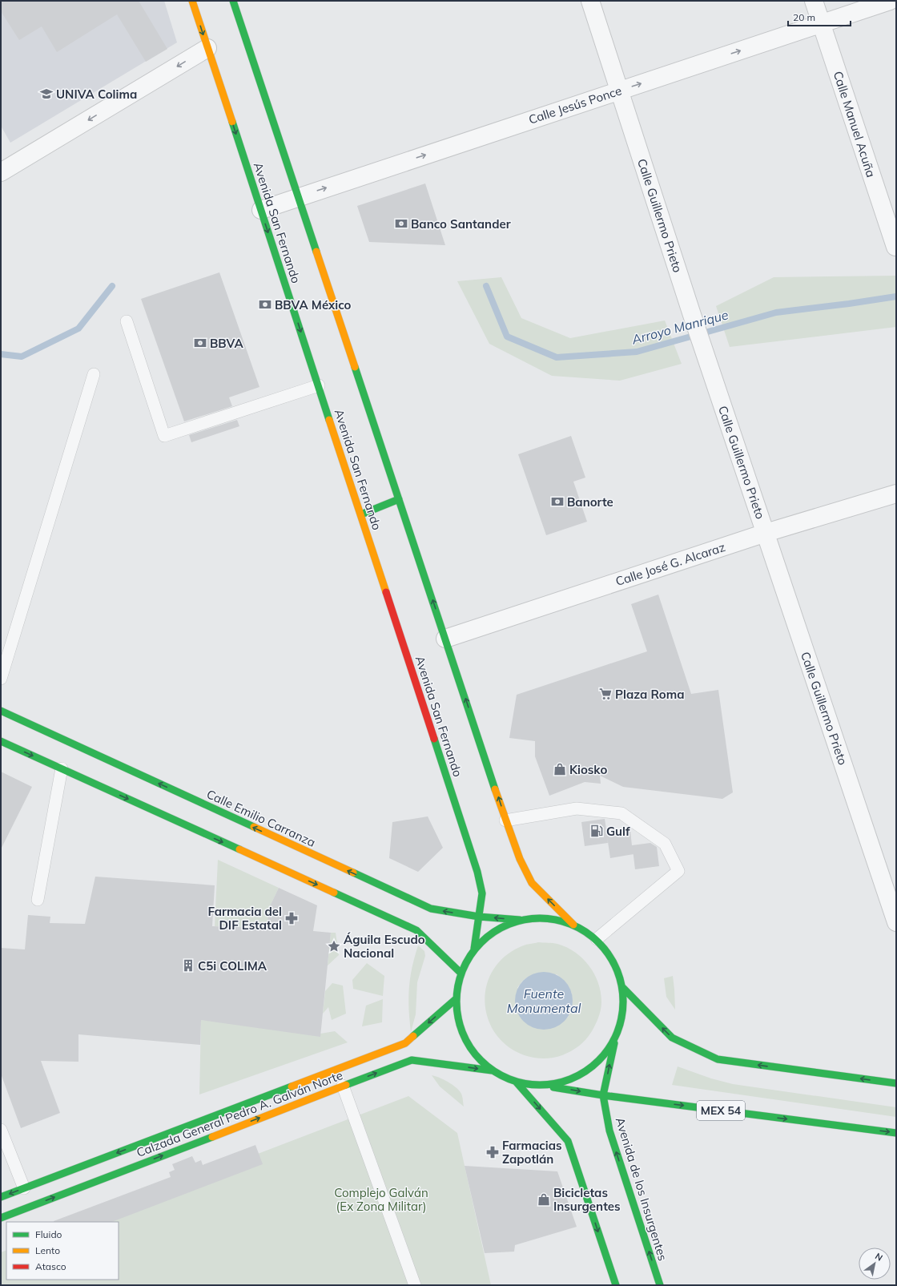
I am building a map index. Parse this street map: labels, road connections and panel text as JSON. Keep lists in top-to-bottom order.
{
  "streets": {
    "main road": [
      "Avenida San Fernando",
      "Calle Emilio Carranza",
      "MEX 54",
      "Calzada General Pedro A. Galván Norte",
      "Avenida de los Insurgentes"
    ],
    "street": [
      "Calle Jesús Ponce",
      "Calle Manuel Acuña",
      "Calle Guillermo Prieto",
      "Calle José G. Alcaraz"
    ]
  },
  "crossings": [
    ["Calle Jesús Ponce", "Calle Manuel Acuña"],
    ["Calle Jesús Ponce", "Calle Guillermo Prieto"],
    ["Calle Jesús Ponce", "Avenida San Fernando"],
    ["Calle Guillermo Prieto", "Calle José G. Alcaraz"],
    ["Avenida San Fernando", "Calle Emilio Carranza"],
    ["MEX 54", "Avenida de los Insurgentes"]
  ],
  "one_way": ["Calle Jesús Ponce"],
  "water": ["Arroyo Manrique", "Fuente Monumental"],
  "parks": ["Complejo Galván (Ex Zona Militar)"],
  "places": {
    "school or university": ["UNIVA Colima"],
    "bank": [
      "Banco Santander",
      "BBVA México",
      "BBVA",
      "Banorte"
    ],
    "supermarket": ["Plaza Roma"],
    "shop": ["Kiosko", "Bicicletas Insurgentes"],
    "fuel station": ["Gulf"],
    "pharmacy": ["Farmacia del DIF Estatal", "Farmacias Zapotlán"],
    "place": ["Águila Escudo Nacional"],
    "building": ["C5i COLIMA"]
  },
  "legend": ["Fluido", "Lento", "Atasco"],
  "scale_bar": "20 m",
  "north": "top right"
}
